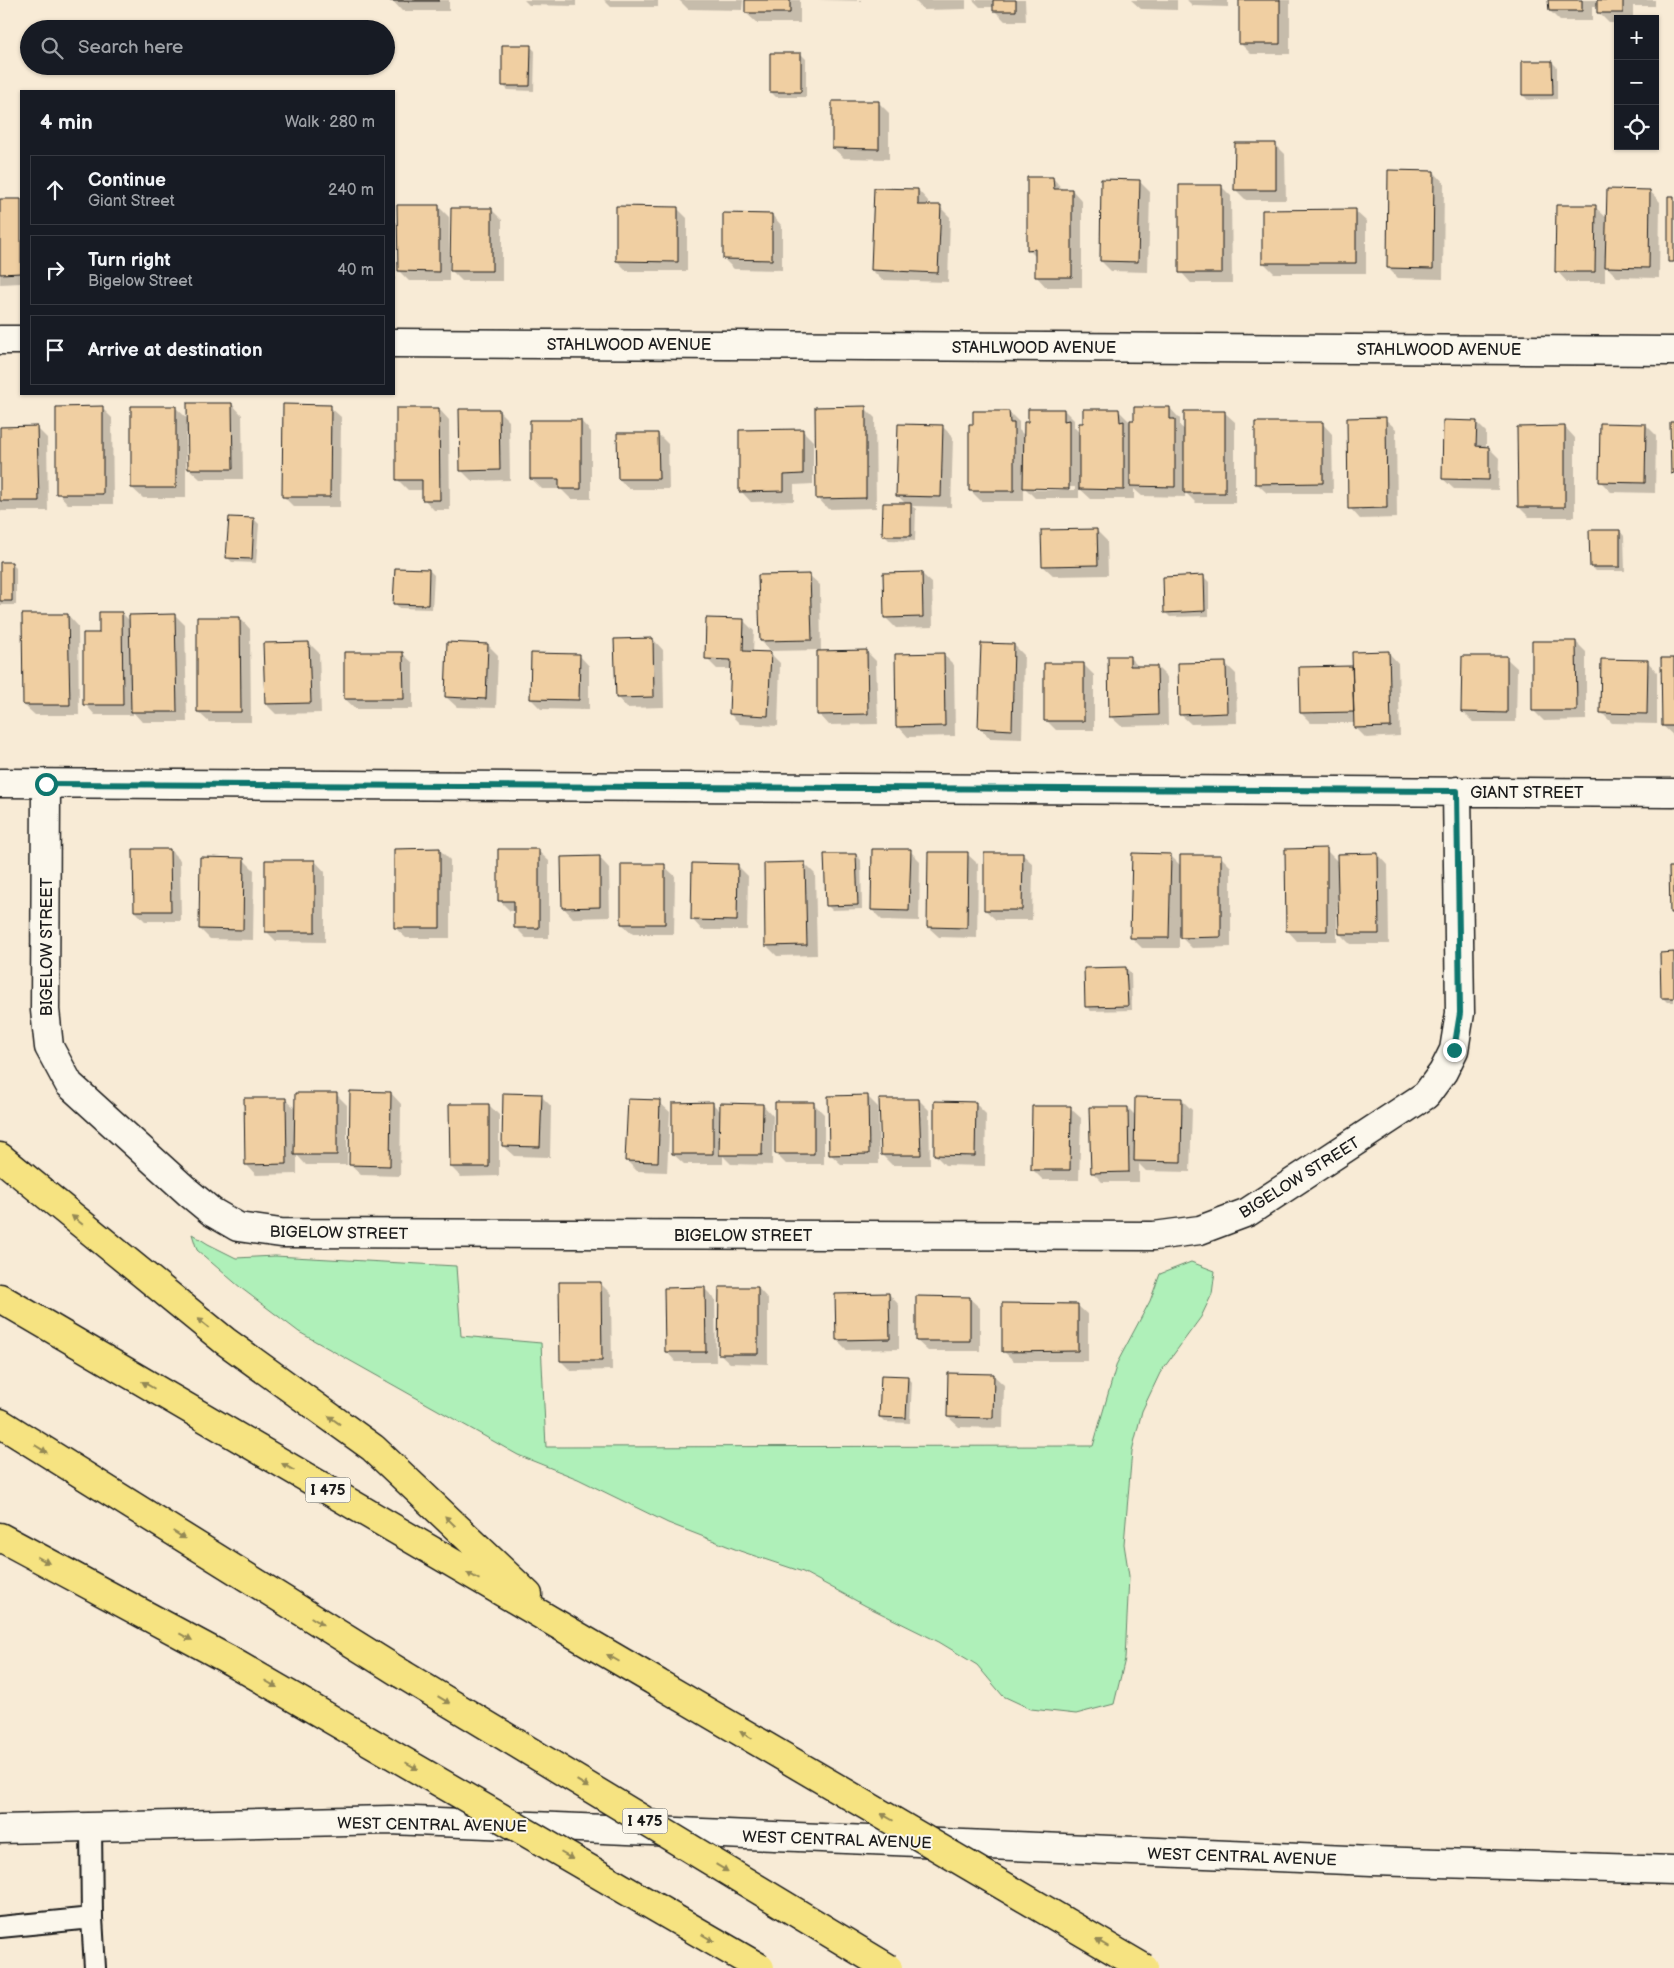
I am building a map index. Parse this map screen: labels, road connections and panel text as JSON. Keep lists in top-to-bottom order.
{
  "streets": {
    "highway": ["I 475"],
    "street": [
      "STAHLWOOD AVENUE",
      "GIANT STREET",
      "BIGELOW STREET",
      "WEST CENTRAL AVENUE"
    ]
  },
  "crossings": [
    ["GIANT STREET", "BIGELOW STREET"]
  ],
  "page": {
    "map_buttons": ["+", "−"],
    "search": "Search here",
    "heading": ["4 min", "Walk · 280 m"],
    "list": [
      ["Continue", "Giant Street", "240 m"],
      ["Turn right", "Bigelow Street", "40 m"],
      "Arrive at destination"
    ]
  }
}
